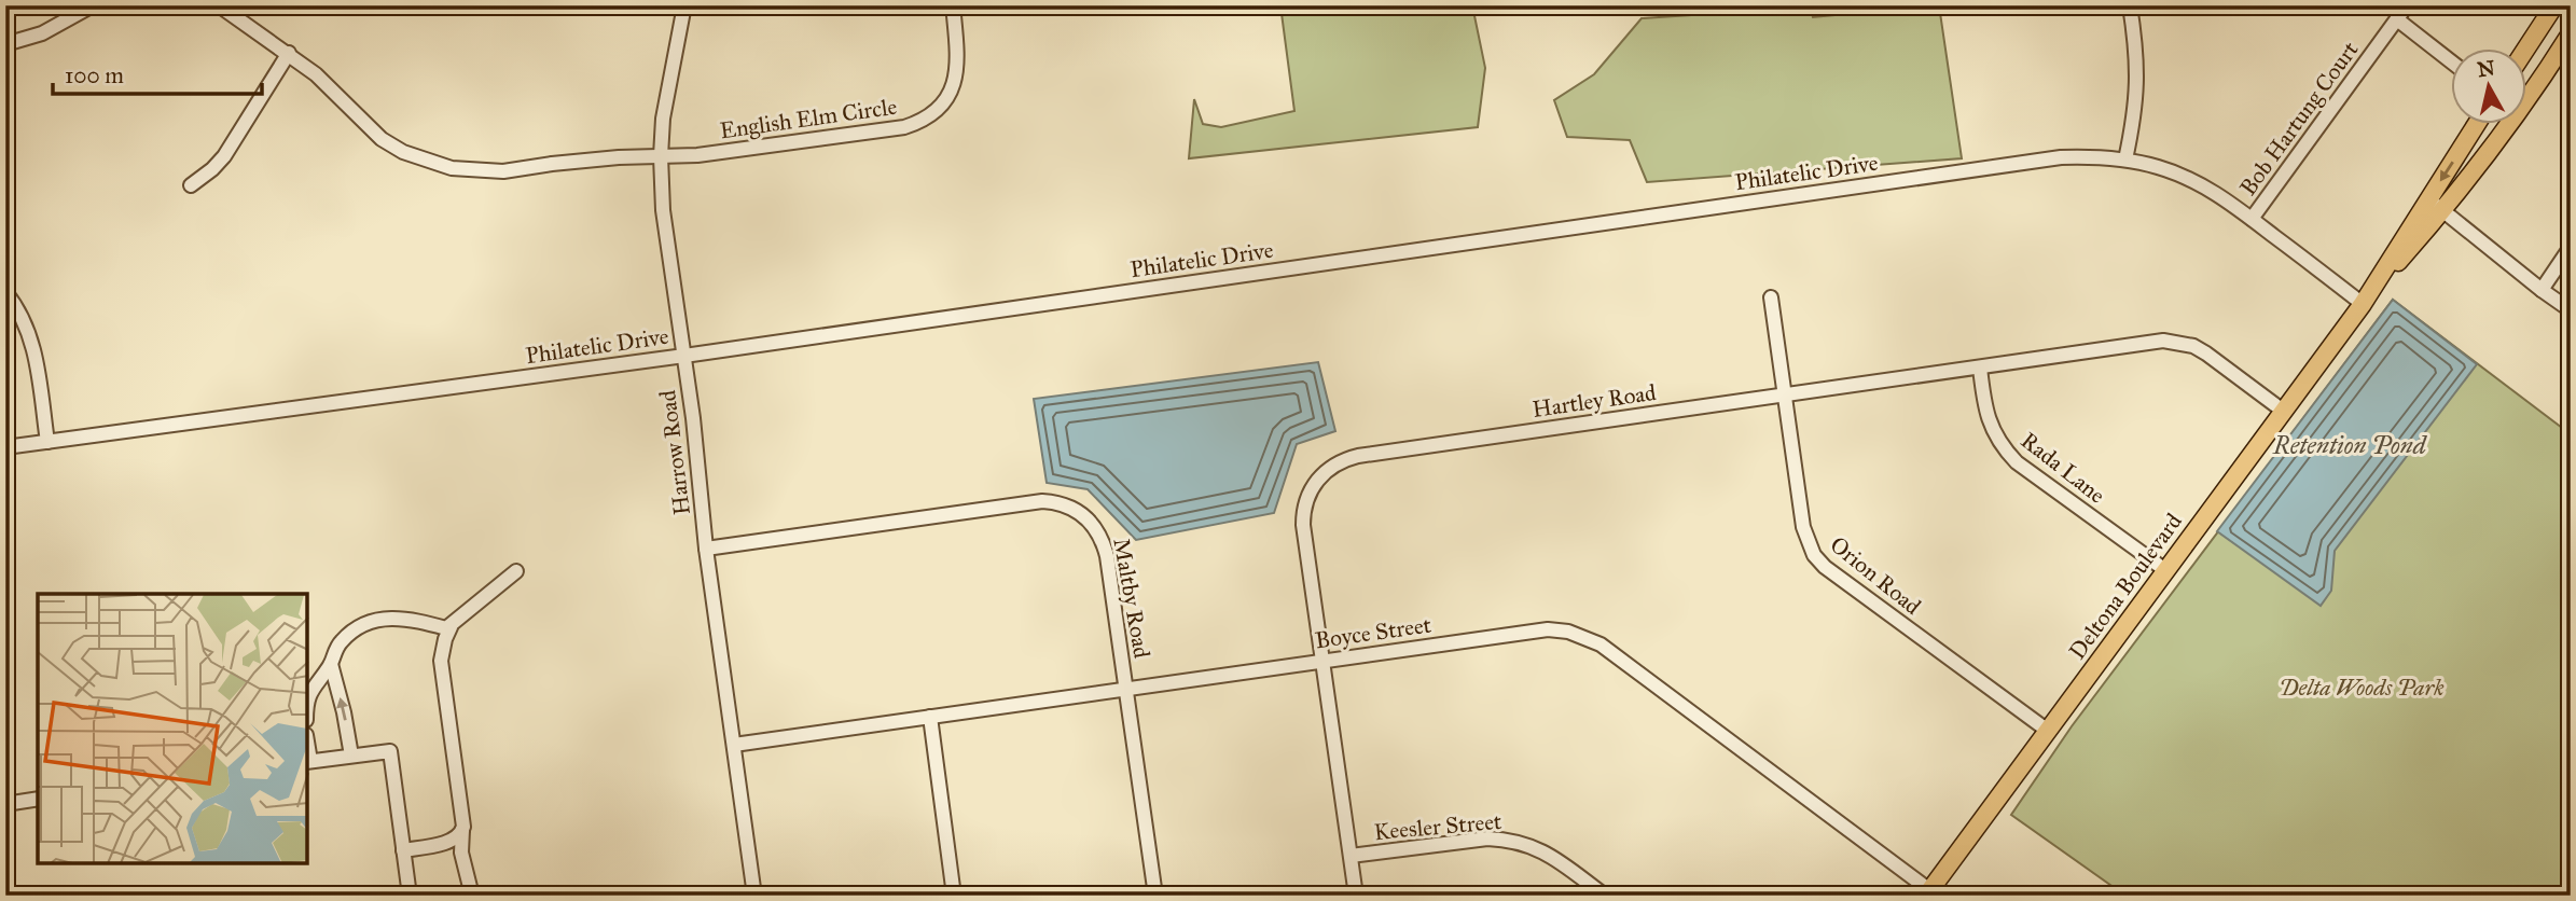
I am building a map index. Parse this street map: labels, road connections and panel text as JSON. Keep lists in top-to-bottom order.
{
  "streets": {
    "main road": ["Deltona Boulevard"],
    "street": [
      "English Elm Circle",
      "Bob Hartung Court",
      "Philatelic Drive",
      "Hartley Road",
      "Harrow Road",
      "Rada Lane",
      "Orion Road",
      "Maltby Road",
      "Boyce Street",
      "Keesler Street"
    ]
  },
  "crossings": [
    ["English Elm Circle", "Harrow Road"],
    ["Bob Hartung Court", "Philatelic Drive"],
    ["Philatelic Drive", "Harrow Road"],
    ["Philatelic Drive", "Deltona Boulevard"],
    ["Hartley Road", "Rada Lane"],
    ["Hartley Road", "Orion Road"],
    ["Hartley Road", "Deltona Boulevard"],
    ["Hartley Road", "Boyce Street"],
    ["Hartley Road", "Keesler Street"],
    ["Harrow Road", "Maltby Road"],
    ["Harrow Road", "Boyce Street"],
    ["Rada Lane", "Deltona Boulevard"],
    ["Orion Road", "Deltona Boulevard"],
    ["Deltona Boulevard", "Boyce Street"],
    ["Maltby Road", "Boyce Street"]
  ],
  "water": ["Retention Pond"],
  "parks": ["Delta Woods Park"],
  "scale_bar": "100 m",
  "north": "top"
}
